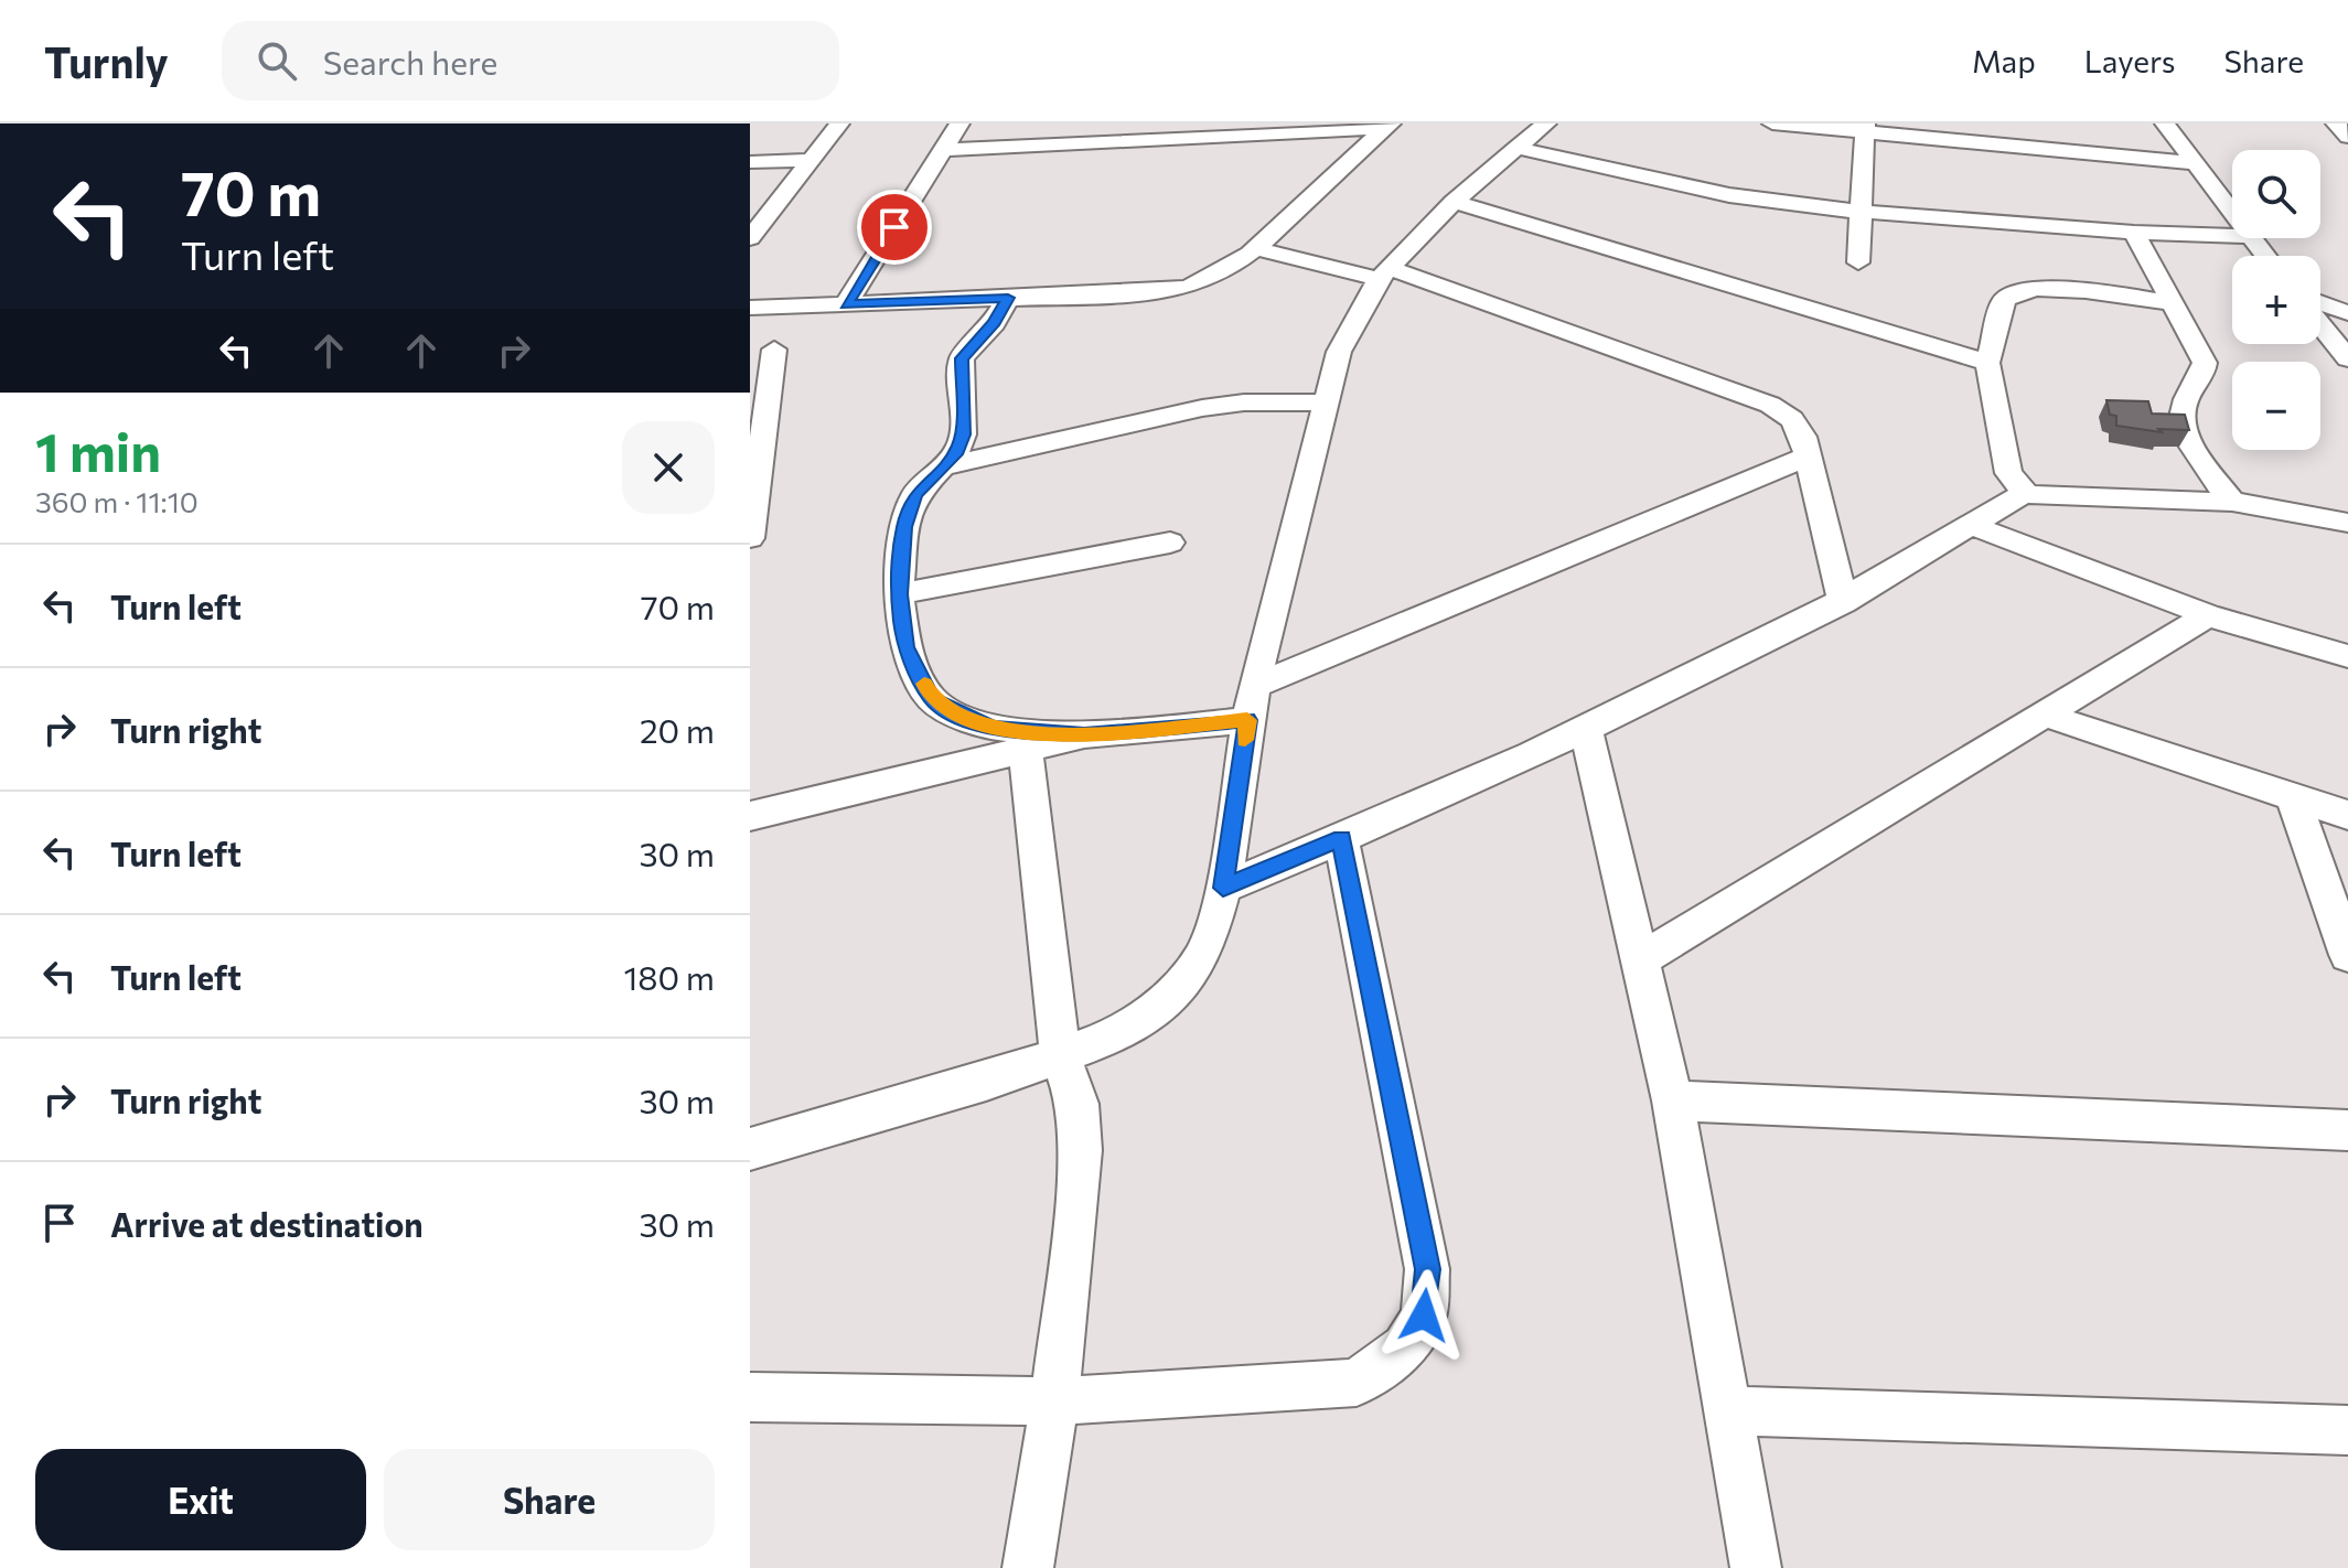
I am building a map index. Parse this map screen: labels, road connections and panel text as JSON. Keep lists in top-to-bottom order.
{
  "page": {
    "header": "Turnly",
    "search": "Search here",
    "nav": ["Map", "Layers", "Share"],
    "turn": ["70 m", "Turn left"],
    "map_buttons": ["+", "−"],
    "heading": ["1 min", "360 m · 11:10"],
    "list": [
      {
        "name": "Turn left",
        "value": "70 m"
      },
      {
        "name": "Turn right",
        "value": "20 m"
      },
      {
        "name": "Turn left",
        "value": "30 m"
      },
      {
        "name": "Turn left",
        "value": "180 m"
      },
      {
        "name": "Turn right",
        "value": "30 m"
      },
      {
        "name": "Arrive at destination",
        "value": "30 m"
      }
    ],
    "buttons": ["Exit", "Share"]
  }
}
